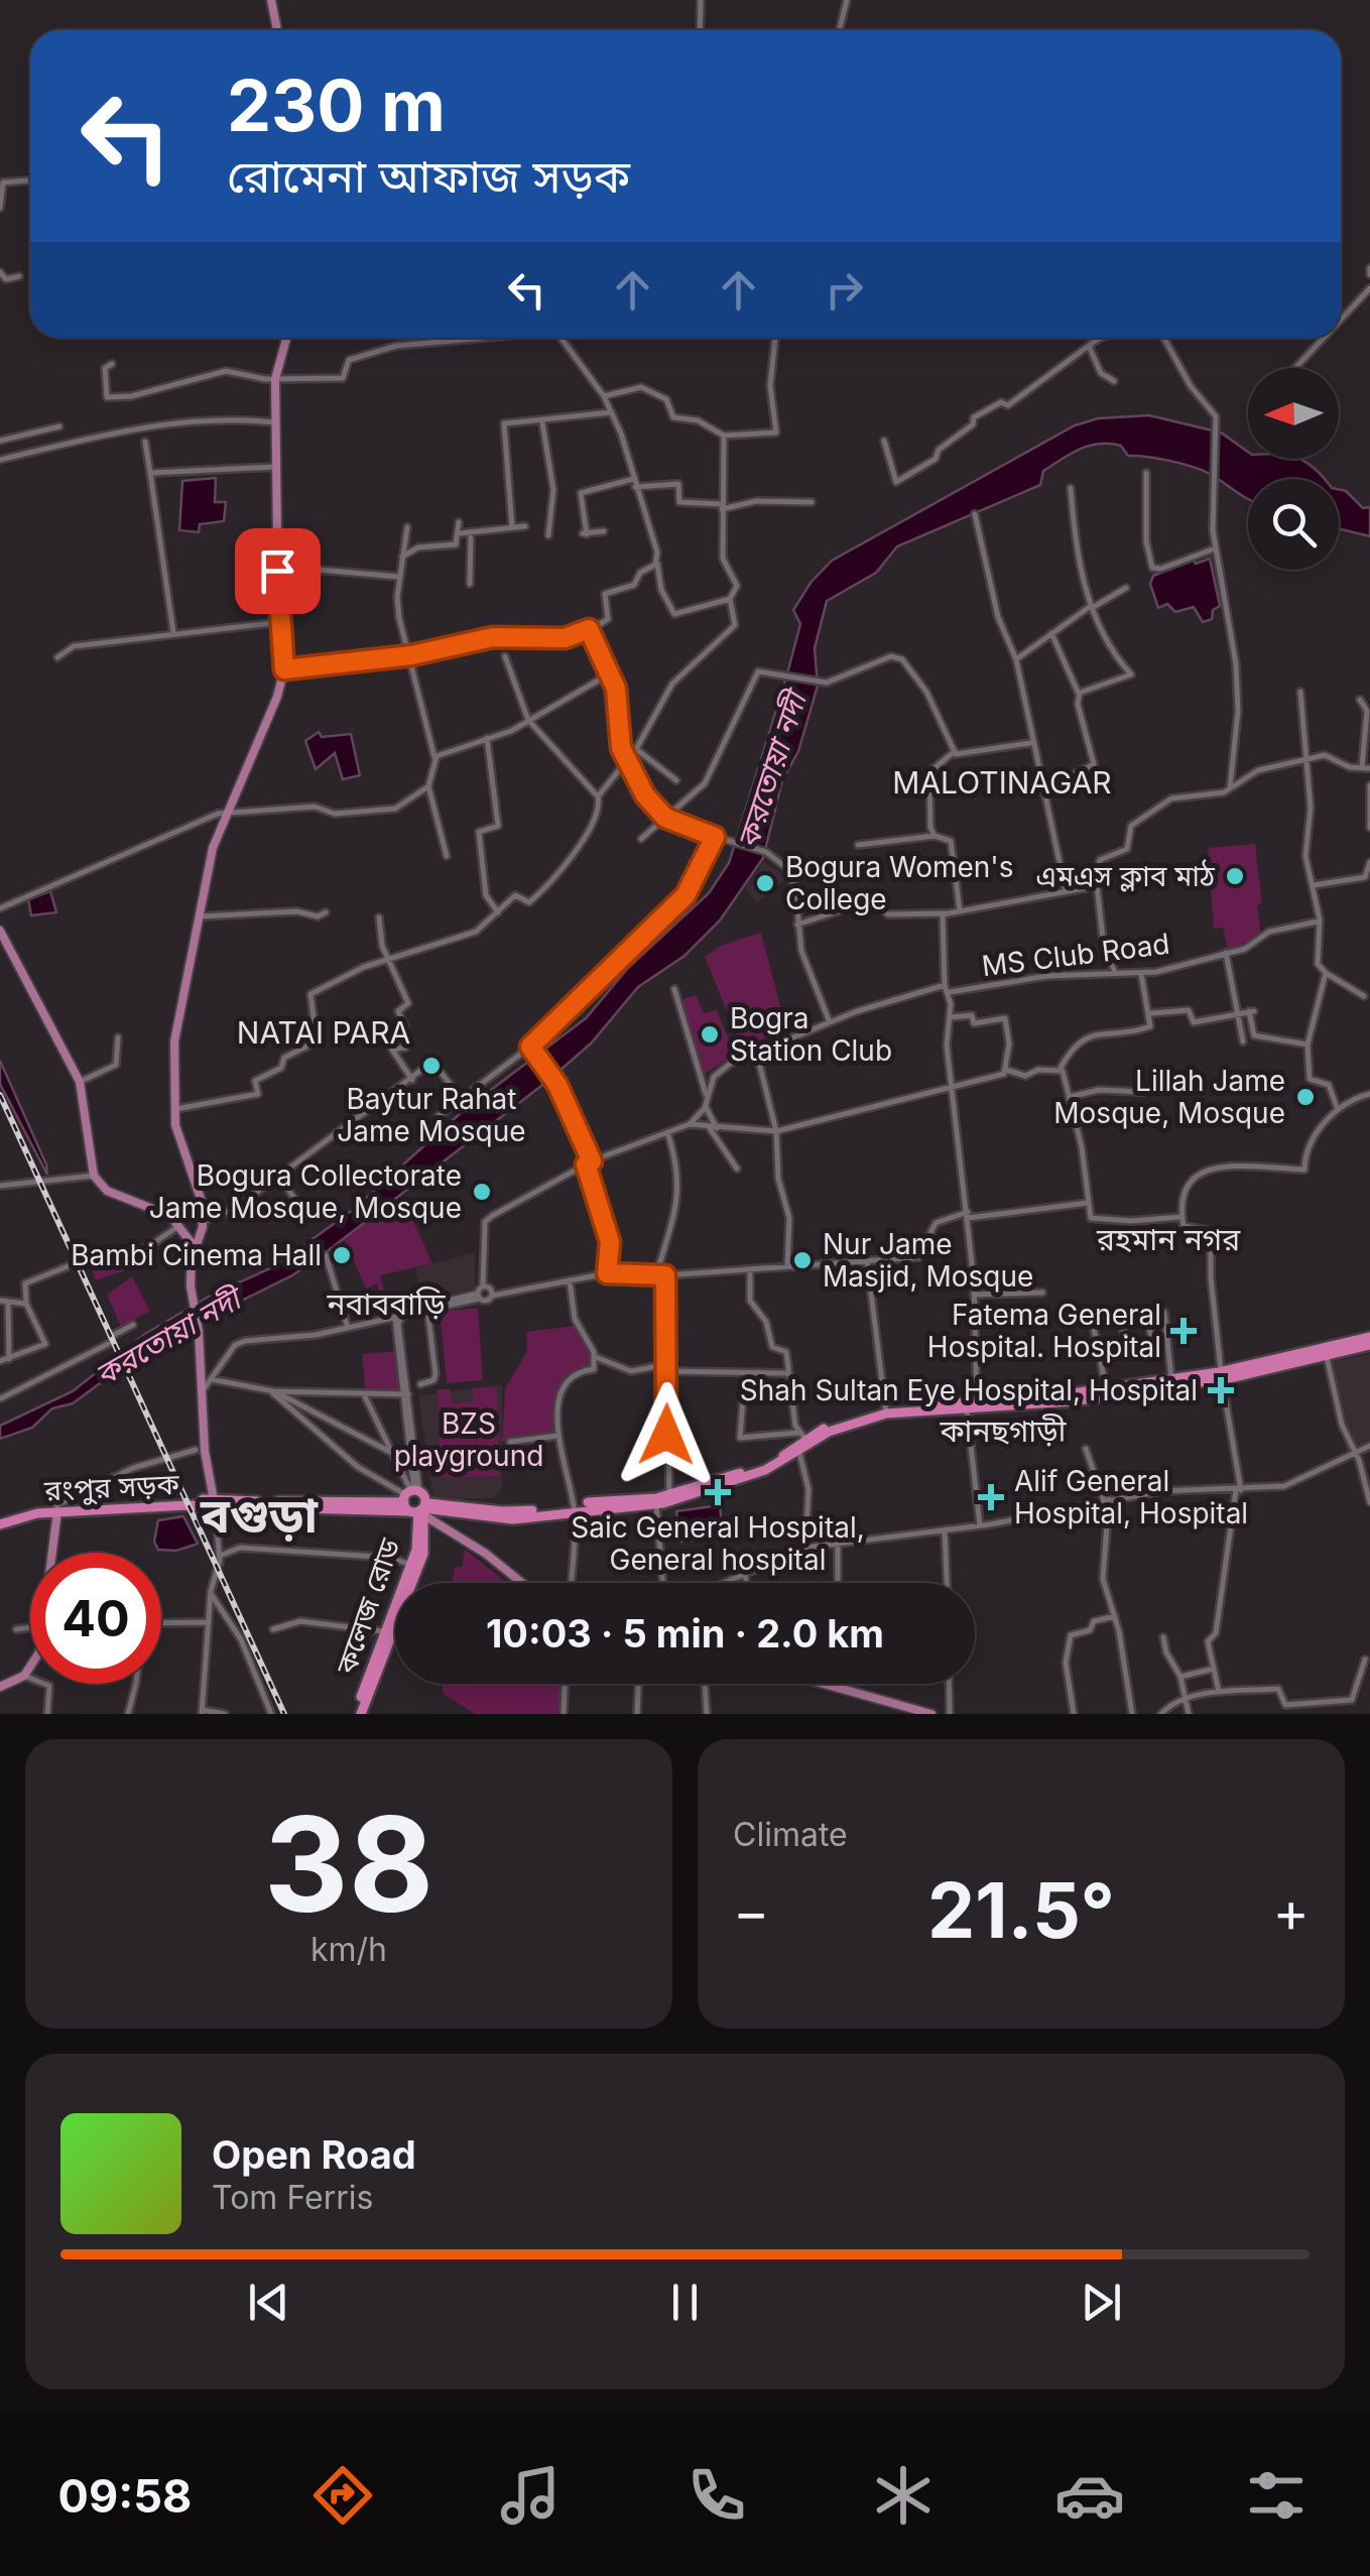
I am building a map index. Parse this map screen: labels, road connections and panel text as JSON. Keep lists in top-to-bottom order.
{
  "streets": {
    "highway": ["রংপুর সড়ক", "কলেজ রোড"],
    "street": ["MS Club Road"]
  },
  "crossings": [
    ["রংপুর সড়ক", "কলেজ রোড"]
  ],
  "districts": [
    "MALOTINAGAR",
    "NATAI PARA",
    "রহমান নগর",
    "নবাববাড়ি",
    "কানছগাড়ী",
    "বগুড়া"
  ],
  "water": ["করতোয়া নদী"],
  "parks": ["BZS playground"],
  "places": {
    "other": [
      "এমএস ক্লাব মাঠ",
      "Bogura Women's College",
      "Bogra Station Club",
      "Baytur Rahat Jame Mosque",
      "Lillah Jame Mosque, Mosque",
      "Bogura Collectorate Jame Mosque, Mosque",
      "Bambi Cinema Hall",
      "Nur Jame Masjid, Mosque"
    ],
    "health": [
      "Fatema General Hospital. Hospital",
      "Shah Sultan Eye Hospital, Hospital",
      "Saic General Hospital, General hospital",
      "Alif General Hospital, Hospital"
    ]
  },
  "north": "left",
  "page": {
    "turn": ["230 m", "রোমেনা আফাজ সড়ক"],
    "limit": "40",
    "trip": "10:03 · 5 min · 2.0 km",
    "tile": [
      ["38", "km/h"],
      "Climate"
    ],
    "heat": ["−", "21.5°", "+"],
    "song": ["Open Road", "Tom Ferris"],
    "tabs": "09:58"
  }
}
